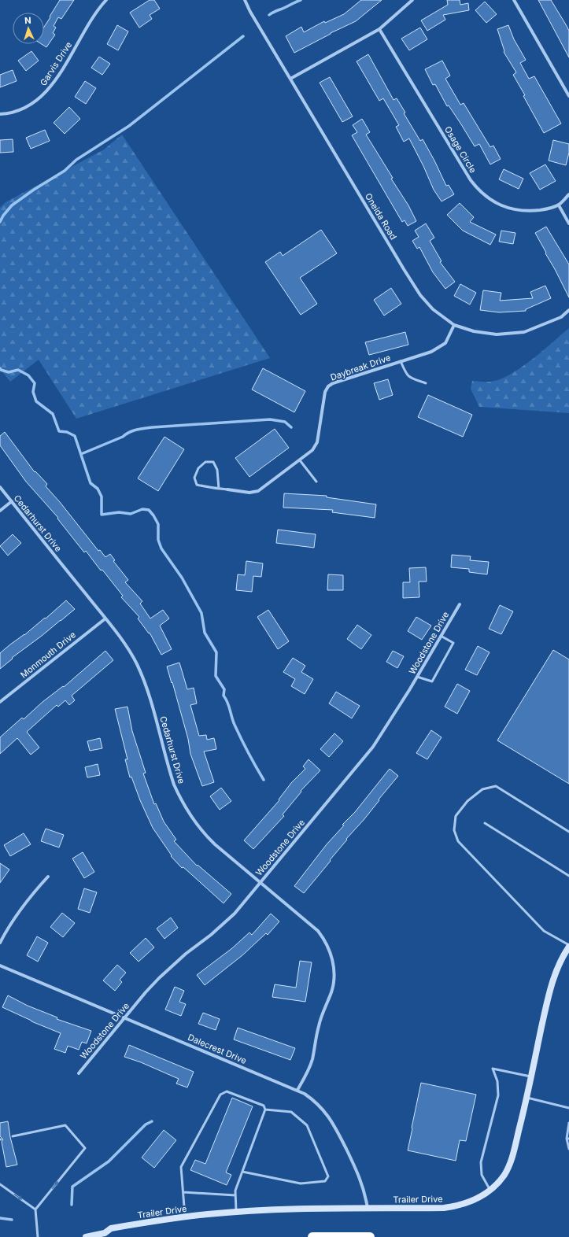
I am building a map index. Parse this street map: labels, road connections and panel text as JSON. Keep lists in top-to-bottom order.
{
  "streets": {
    "street": [
      "Garvis Drive",
      "Osage Circle",
      "Oneida Road",
      "Daybreak Drive",
      "Cedarhurst Drive",
      "Woodstone Drive",
      "Monmouth Drive",
      "Dalecrest Drive",
      "Trailer Drive"
    ]
  },
  "crossings": [
    ["Oneida Road", "Daybreak Drive"],
    ["Cedarhurst Drive", "Woodstone Drive"],
    ["Cedarhurst Drive", "Monmouth Drive"],
    ["Cedarhurst Drive", "Dalecrest Drive"],
    ["Woodstone Drive", "Dalecrest Drive"],
    ["Dalecrest Drive", "Trailer Drive"]
  ],
  "north": "top"
}
